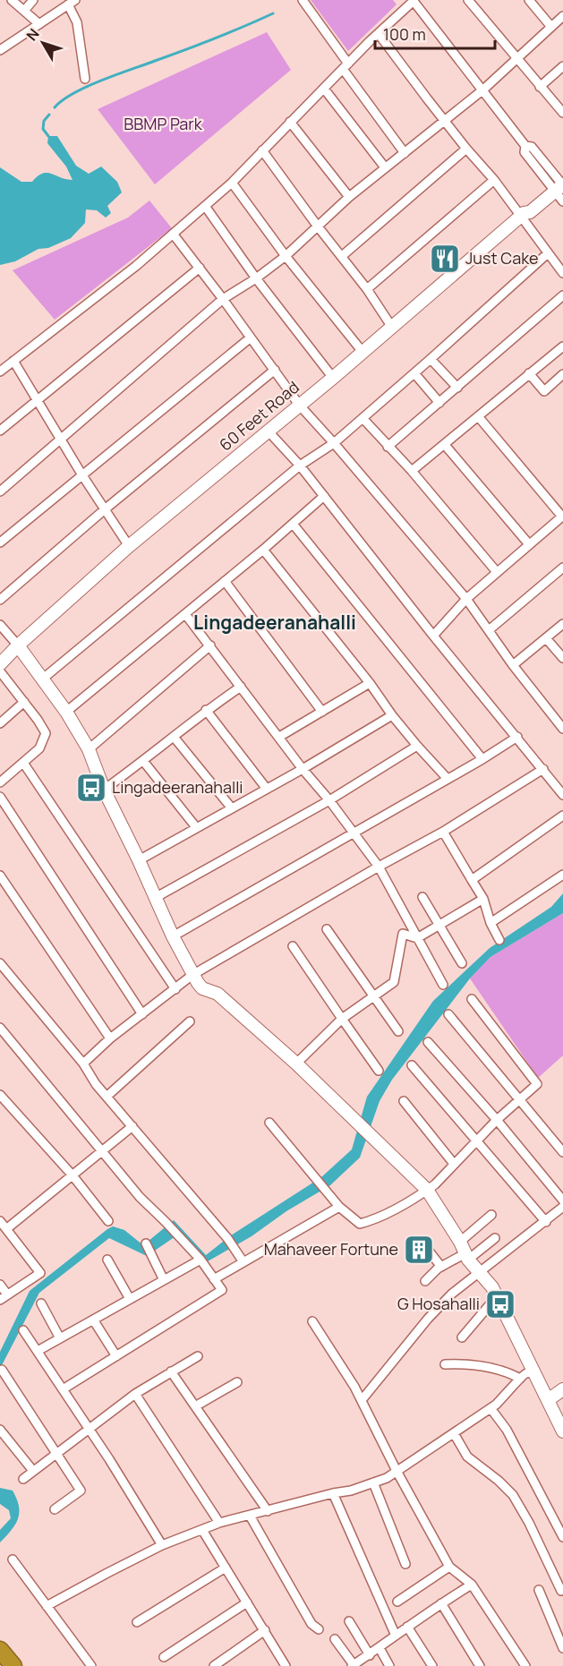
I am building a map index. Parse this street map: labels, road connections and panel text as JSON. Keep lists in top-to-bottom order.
{
  "streets": {
    "street": ["60 Feet Road"]
  },
  "districts": ["Lingadeeranahalli"],
  "parks": ["BBMP Park"],
  "places": {
    "restaurant": ["Just Cake"],
    "bus stop": ["Lingadeeranahalli", "G Hosahalli"],
    "building": ["Mahaveer Fortune"]
  },
  "scale_bar": "100 m",
  "north": "top left"
}
